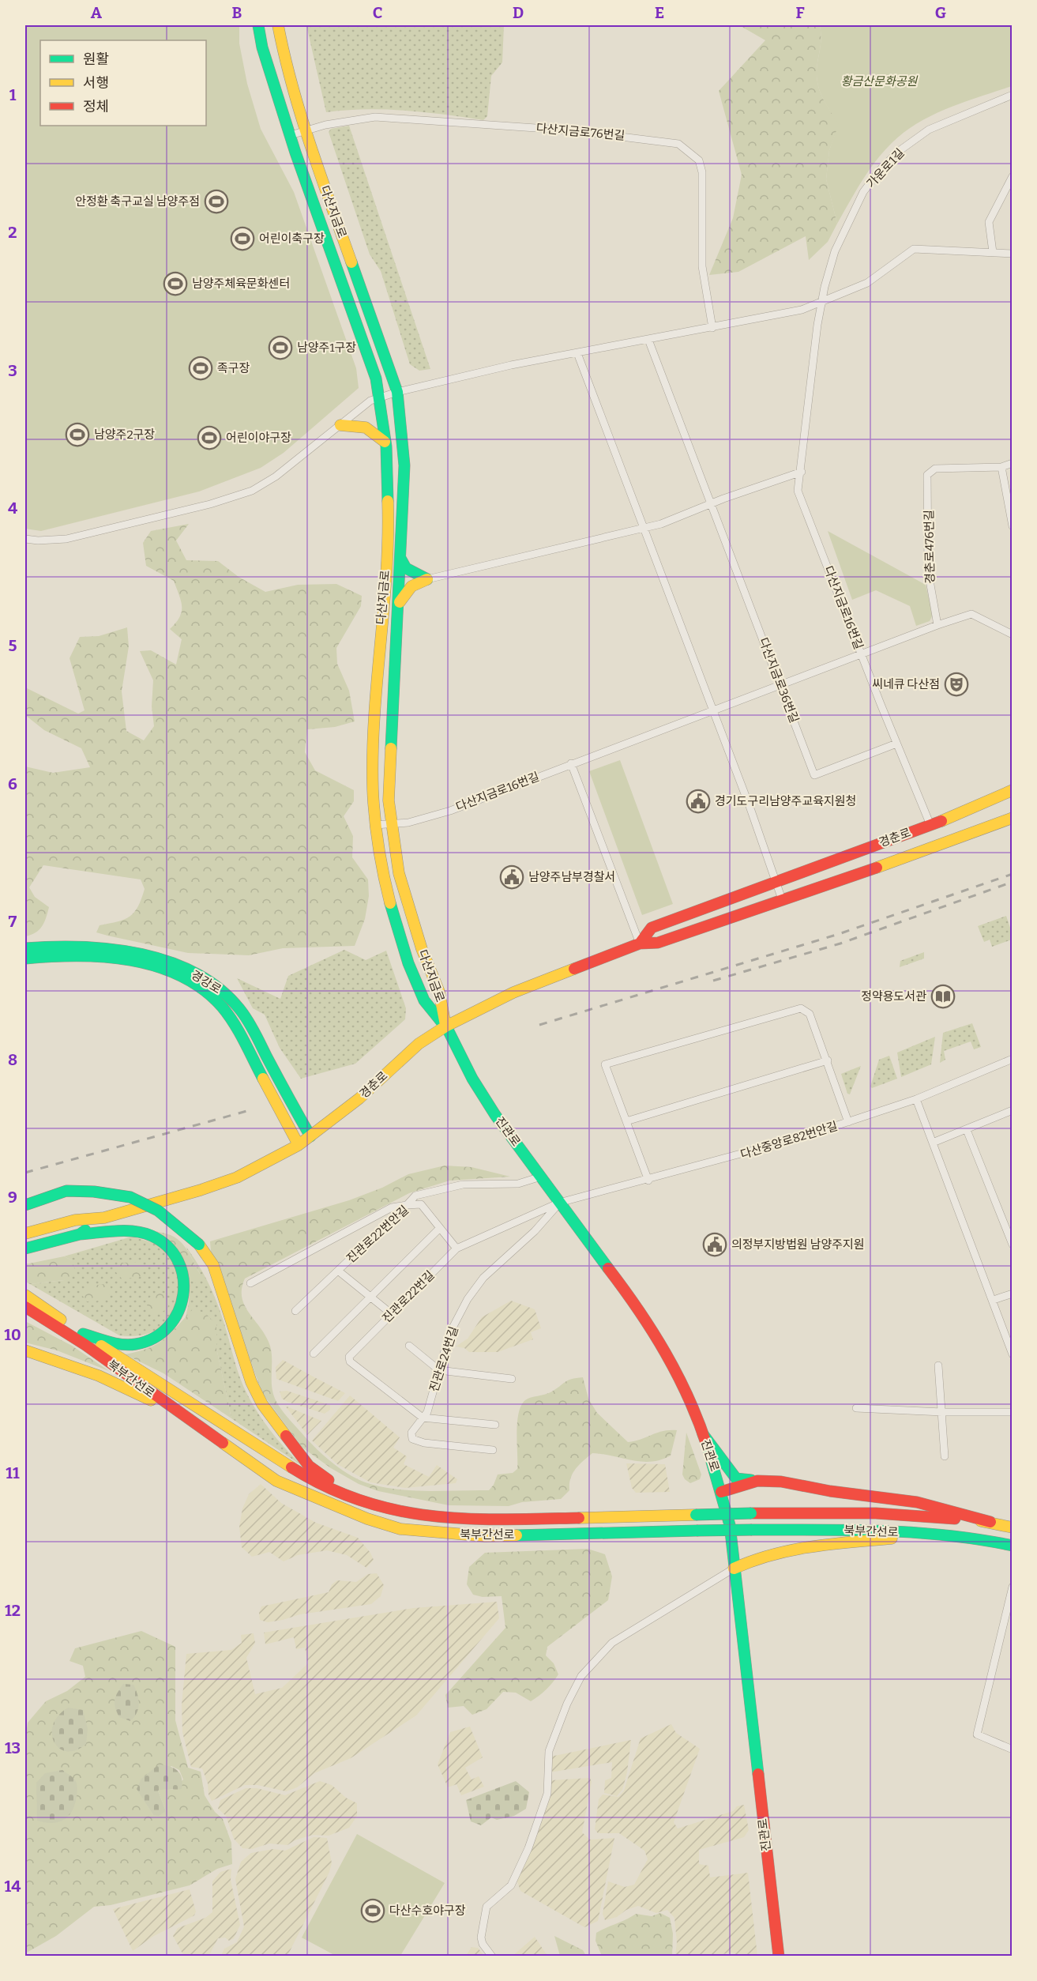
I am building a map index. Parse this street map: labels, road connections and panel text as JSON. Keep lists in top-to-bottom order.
{
  "streets": {
    "main road": [
      "다산지금로",
      "경춘로",
      "경강로",
      "진관로",
      "북부간선로"
    ],
    "street": [
      "다산지금로76번길",
      "가운로1길",
      "경춘로476번길",
      "다산지금로16번길",
      "다산지금로36번길",
      "다산중앙로82번안길",
      "진관로22번안길",
      "진관로22번길",
      "진관로24번길"
    ]
  },
  "crossings": [
    ["다산지금로76번길", "다산지금로"],
    ["가운로1길", "다산지금로16번길"],
    ["다산지금로", "다산지금로16번길"],
    ["다산지금로", "경춘로"],
    ["다산지금로", "진관로"],
    ["다산지금로16번길", "다산지금로36번길"],
    ["경춘로", "경강로"],
    ["경춘로", "진관로"],
    ["진관로", "다산중앙로82번안길"],
    ["진관로", "진관로22번길"],
    ["진관로", "진관로24번길"],
    ["다산중앙로82번안길", "진관로22번길"],
    ["다산중앙로82번안길", "진관로24번길"],
    ["진관로22번안길", "진관로22번길"],
    ["진관로22번길", "진관로24번길"]
  ],
  "parks": ["황금산문화공원"],
  "places": {
    "sports": [
      "안정환 축구교실 남양주점",
      "어린이축구장",
      "남양주체육문화센터",
      "남양주1구장",
      "족구장",
      "남양주2구장",
      "어린이야구장",
      "다산수호야구장"
    ],
    "theatre": ["씨네큐 다산점"],
    "public building": ["경기도구리남양주교육지원청", "남양주남부경찰서", "의정부지방법원 남양주지원"],
    "library": ["정약용도서관"]
  },
  "legend": ["원활", "서행", "정체"],
  "grid": {
    "columns": [
      "A",
      "B",
      "C",
      "D",
      "E",
      "F",
      "G"
    ],
    "rows": [
      "1",
      "2",
      "3",
      "4",
      "5",
      "6",
      "7",
      "8",
      "9",
      "10",
      "11",
      "12",
      "13",
      "14"
    ]
  }
}
